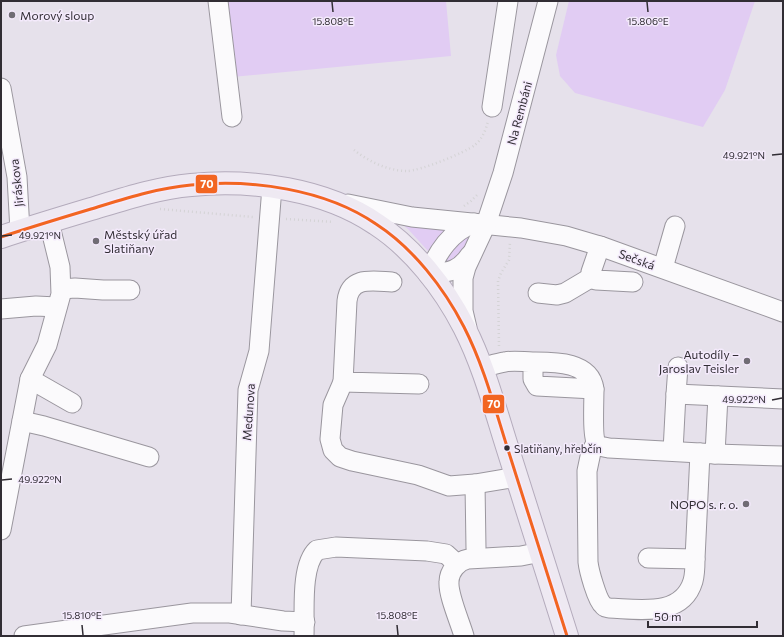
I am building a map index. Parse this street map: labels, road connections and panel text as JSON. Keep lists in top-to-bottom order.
{
  "streets": {
    "street": [
      "Na Rembáni",
      "Jiráskova",
      "Sečská",
      "Medunova"
    ]
  },
  "crossings": [
    ["Na Rembáni", "Sečská"]
  ],
  "places": [
    "Morový sloup",
    "Městský úřad Slatiňany",
    "Autodíly – Jaroslav Teisler",
    "Slatiňany, hřebčín",
    "NOPO s. r. o."
  ],
  "lines": ["transit line 70"],
  "scale_bar": "50 m",
  "coordinates": [
    "15.808°E",
    "15.806°E",
    "49.921°N",
    "49.922°N",
    "15.810°E"
  ]
}
